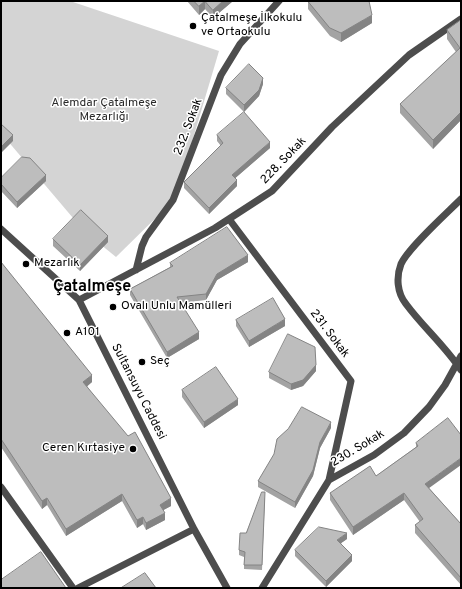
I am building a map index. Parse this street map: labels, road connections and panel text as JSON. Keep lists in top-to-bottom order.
{
  "streets": {
    "street": [
      "232. Sokak",
      "228. Sokak",
      "231. Sokak",
      "Sultansuyu Caddesi",
      "230. Sokak"
    ]
  },
  "crossings": [
    ["232. Sokak", "228. Sokak"],
    ["228. Sokak", "231. Sokak"],
    ["228. Sokak", "Sultansuyu Caddesi"],
    ["231. Sokak", "230. Sokak"]
  ],
  "districts": ["Çatalmeşe"],
  "parks": ["Alemdar Çatalmeşe Mezarlığı"],
  "places": [
    "Çatalmeşe İlkokulu ve Ortaokulu",
    "Mezarlık",
    "Ovalı Unlu Mamülleri",
    "A101",
    "Seç",
    "Ceren Kırtasiye"
  ]
}
